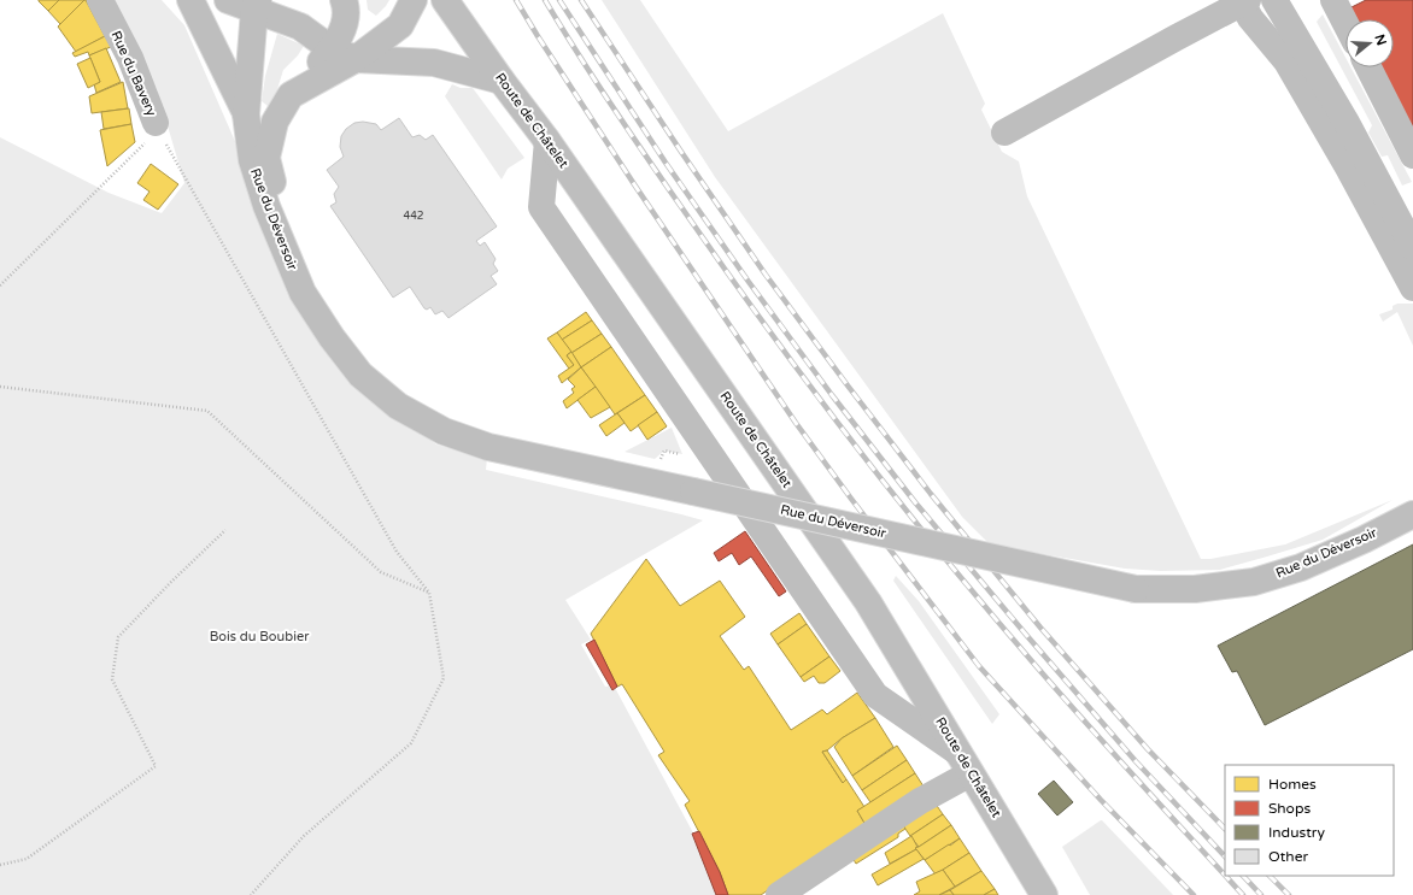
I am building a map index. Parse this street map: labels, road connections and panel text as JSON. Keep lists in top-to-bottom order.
{
  "streets": {
    "main road": ["Rue du Bavery", "Route de Châtelet", "Rue du Déversoir"]
  },
  "parks": ["Bois du Boubier"],
  "house_numbers": ["442"],
  "legend": [
    "Homes",
    "Shops",
    "Industry",
    "Other"
  ],
  "north": "right"
}
